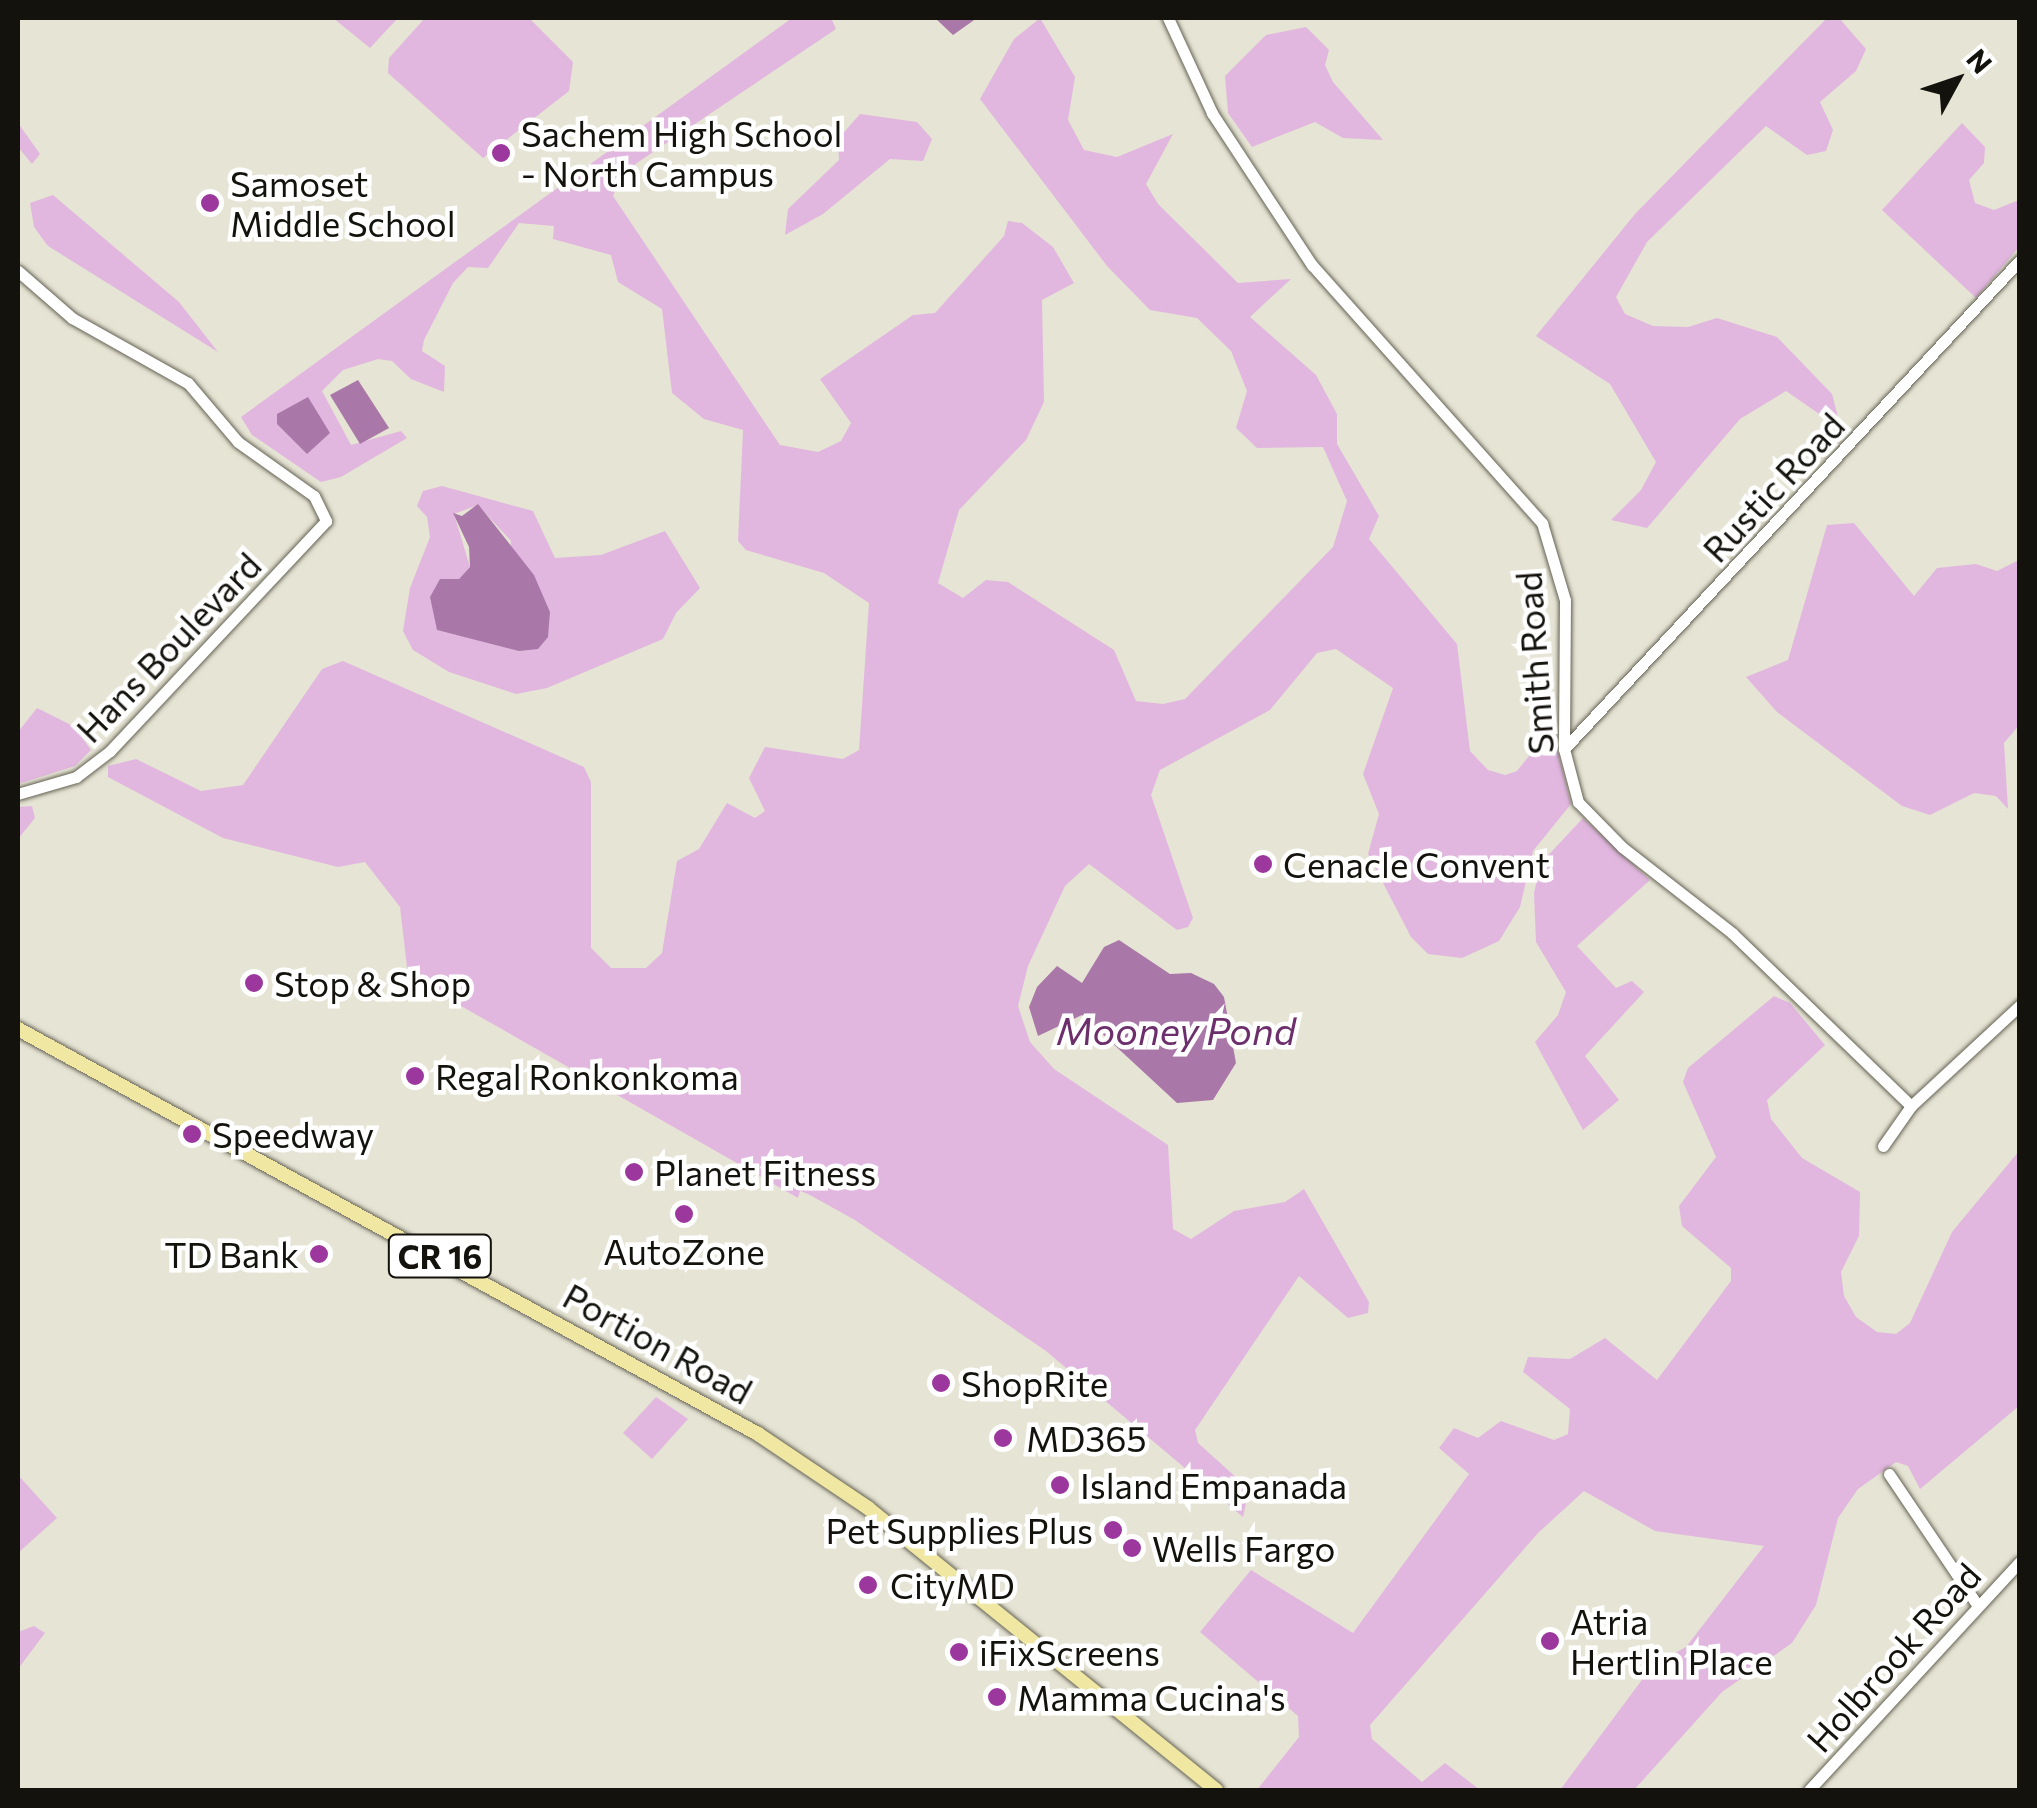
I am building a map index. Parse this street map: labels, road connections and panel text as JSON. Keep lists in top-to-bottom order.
{
  "streets": {
    "main road": ["CR 16", "Portion Road"],
    "street": [
      "Rustic Road",
      "Hans Boulevard",
      "Smith Road",
      "Holbrook Road"
    ]
  },
  "crossings": [
    ["Rustic Road", "Smith Road"]
  ],
  "water": ["Mooney Pond"],
  "places": [
    "Sachem High School - North Campus",
    "Samoset Middle School",
    "Cenacle Convent",
    "Stop & Shop",
    "Regal Ronkonkoma",
    "Speedway",
    "Planet Fitness",
    "AutoZone",
    "TD Bank",
    "ShopRite",
    "MD365",
    "Island Empanada",
    "Pet Supplies Plus",
    "Wells Fargo",
    "CityMD",
    "Atria Hertlin Place",
    "iFixScreens",
    "Mamma Cucina's"
  ],
  "north": "top right"
}
